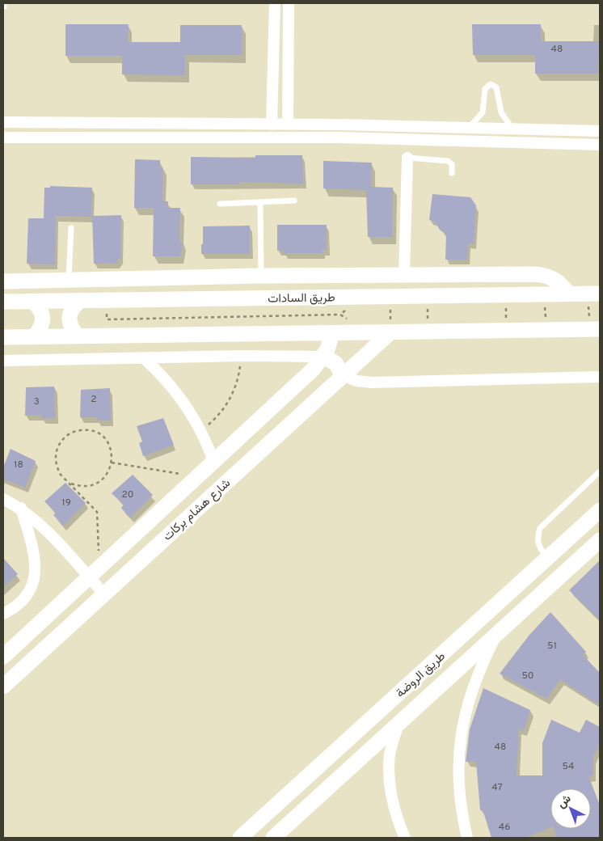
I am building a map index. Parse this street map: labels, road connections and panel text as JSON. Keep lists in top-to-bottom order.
{
  "streets": {
    "street": ["طريق السادات", "شارع هشام بركات", "طريق الروضة"]
  },
  "house_numbers": [
    "48",
    "2",
    "3",
    "18",
    "20",
    "19",
    "51",
    "50",
    "48",
    "54",
    "47",
    "46"
  ],
  "north": "top left"
}
